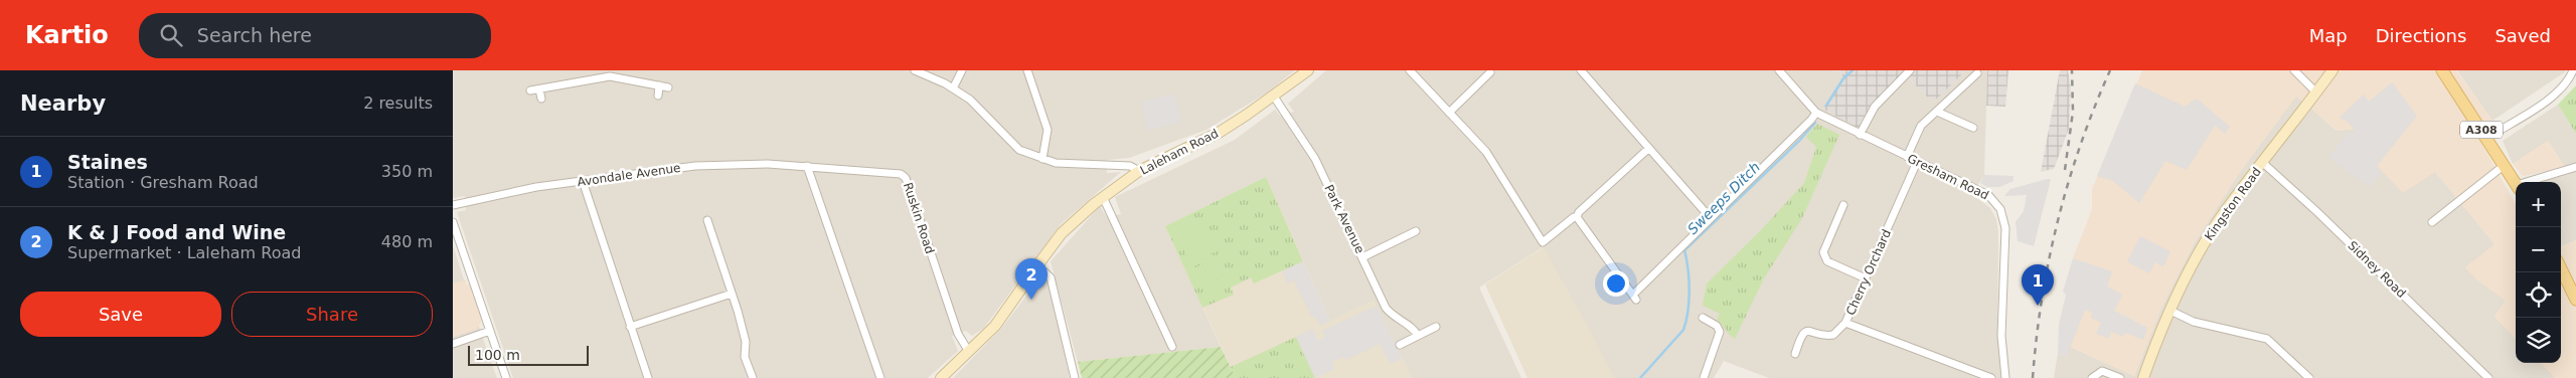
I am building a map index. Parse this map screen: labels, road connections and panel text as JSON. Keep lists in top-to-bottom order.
{
  "streets": {
    "main road": ["A308", "Laleham Road", "Kingston Road"],
    "street": [
      "Avondale Avenue",
      "Gresham Road",
      "Ruskin Road",
      "Park Avenue",
      "Sidney Road",
      "Cherry Orchard"
    ]
  },
  "crossings": [
    ["Laleham Road", "Ruskin Road"],
    ["Laleham Road", "Park Avenue"],
    ["Avondale Avenue", "Ruskin Road"],
    ["Gresham Road", "Cherry Orchard"],
    ["Kingston Road", "Sidney Road"]
  ],
  "water": ["Sweeps Ditch"],
  "scale_bar": "100 m",
  "page": {
    "header": "Kartio",
    "search": "Search here",
    "nav": ["Map", "Directions", "Saved"],
    "heading": ["Nearby", "2 results"],
    "list": [
      {
        "mark": "1",
        "name": "Staines",
        "note": "Station · Gresham Road",
        "value": "350 m"
      },
      {
        "mark": "2",
        "name": "K & J Food and Wine",
        "note": "Supermarket · Laleham Road",
        "value": "480 m"
      }
    ],
    "map_buttons": ["+", "−"],
    "pins": ["2", "1"],
    "buttons": ["Save", "Share"],
    "scale": "100 m"
  }
}
